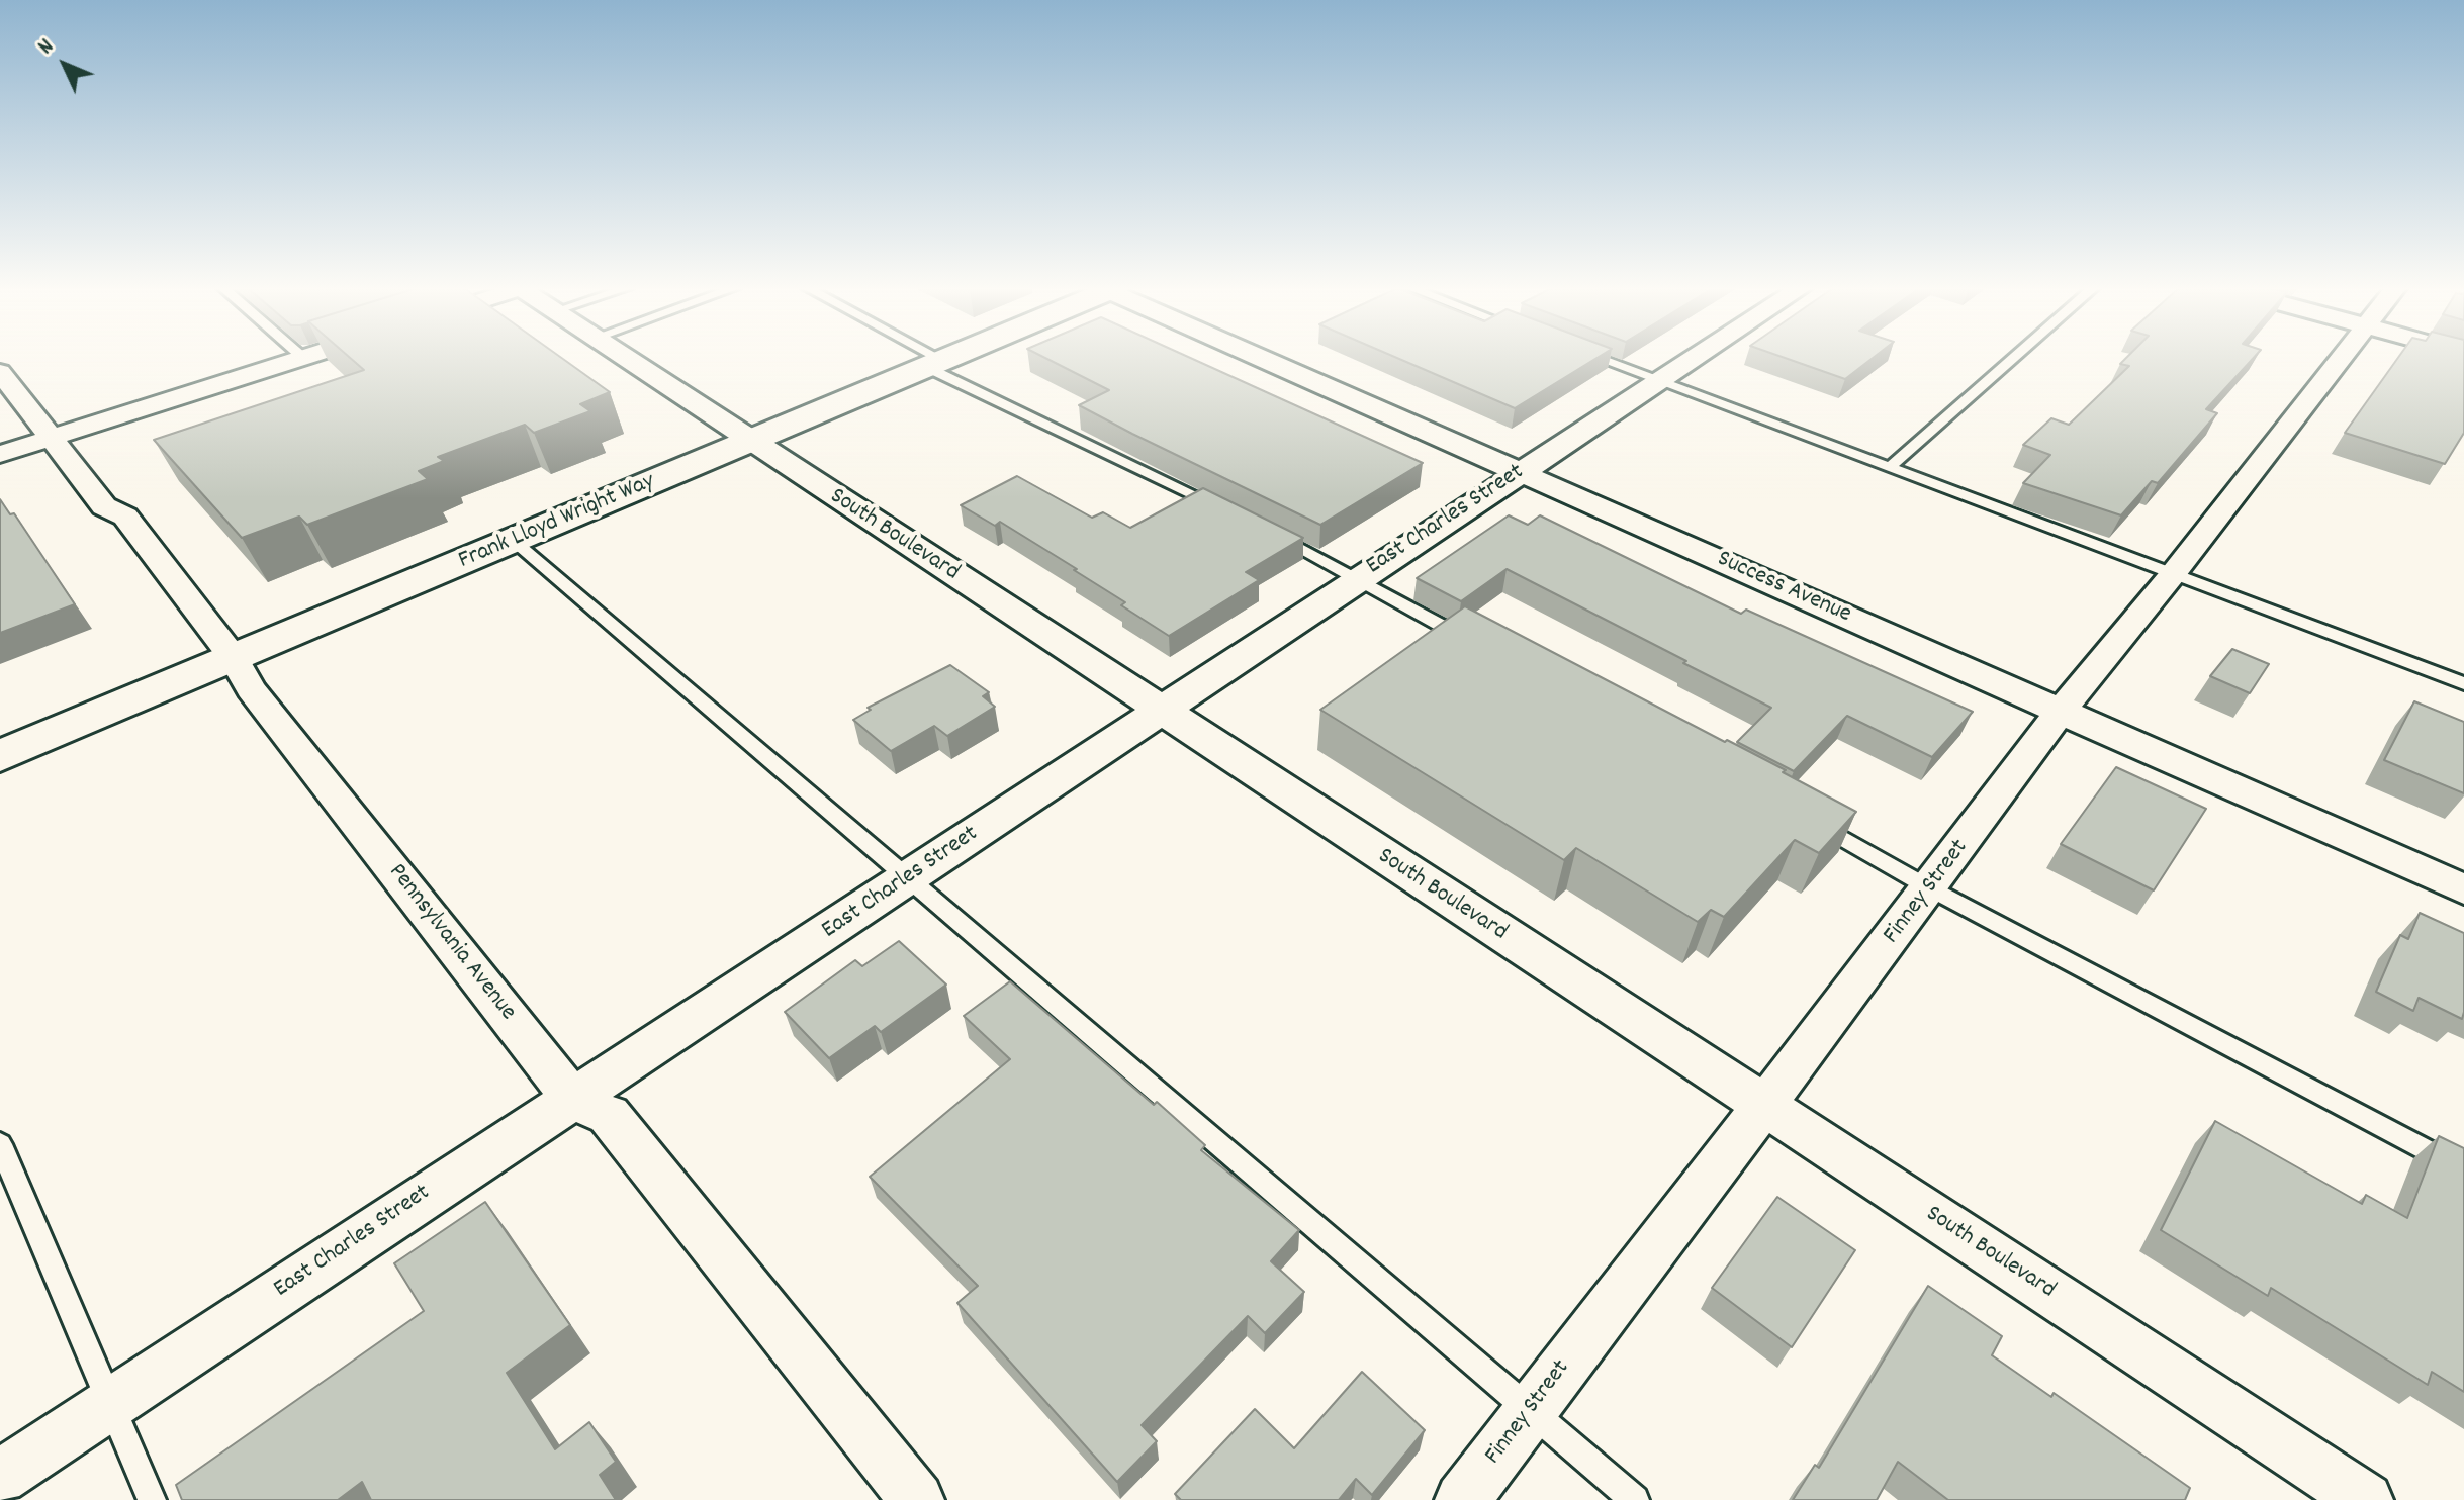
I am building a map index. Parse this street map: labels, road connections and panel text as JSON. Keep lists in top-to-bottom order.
{
  "streets": {
    "street": [
      "East Charles Street",
      "Frank Lloyd Wright Way",
      "South Boulevard",
      "Success Avenue",
      "Finney Street",
      "Pennsylvania Avenue"
    ]
  },
  "crossings": [
    ["East Charles Street", "South Boulevard"],
    ["East Charles Street", "Success Avenue"],
    ["East Charles Street", "Pennsylvania Avenue"],
    ["Frank Lloyd Wright Way", "South Boulevard"],
    ["Frank Lloyd Wright Way", "Pennsylvania Avenue"],
    ["South Boulevard", "Finney Street"],
    ["Success Avenue", "Finney Street"]
  ],
  "north": "top left"
}
